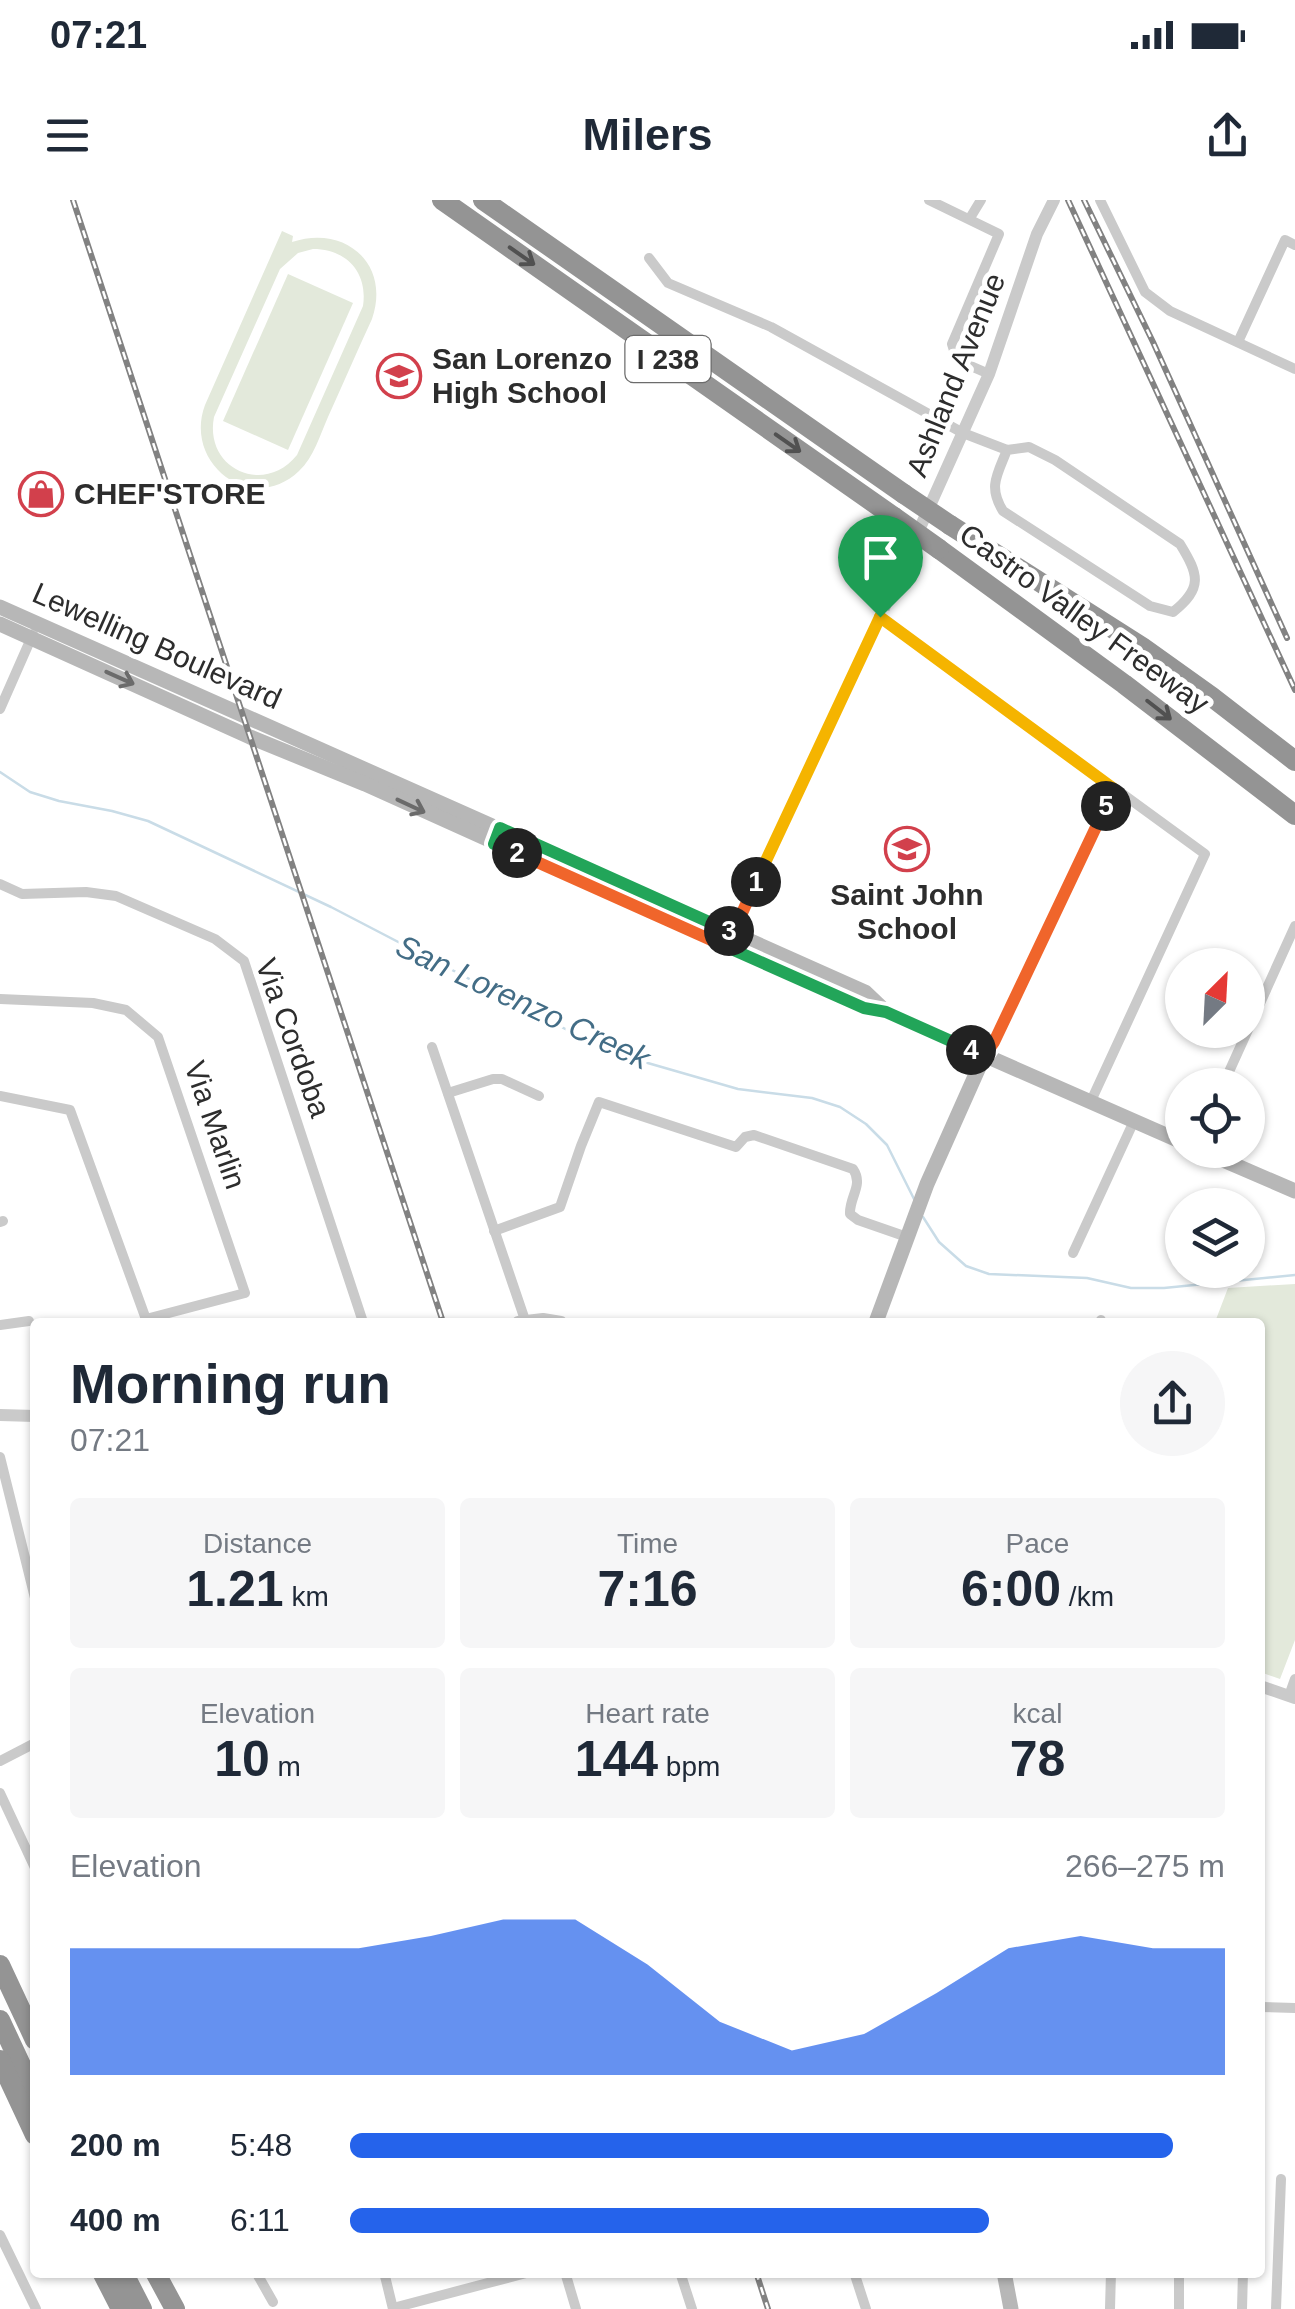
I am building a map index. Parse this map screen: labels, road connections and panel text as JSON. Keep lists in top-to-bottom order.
{
  "streets": {
    "highway": ["I 238", "Castro Valley Freeway"],
    "main road": ["Lewelling Boulevard"],
    "street": ["Ashland Avenue", "Via Cordoba", "Via Marlin"]
  },
  "crossings": [
    ["Ashland Avenue", "Lewelling Boulevard"]
  ],
  "water": ["San Lorenzo Creek"],
  "places": {
    "school or university": ["San Lorenzo High School", "Saint John School"],
    "shop": ["CHEF'STORE"]
  },
  "north": "top right",
  "page": {
    "status": "07:21",
    "header": "Milers",
    "pins": [
      "5",
      "2",
      "1",
      "3",
      "4"
    ],
    "heading": ["Morning run", "07:21"],
    "stats": [
      ["Distance", "1.21 km"],
      ["Time", "7:16"],
      ["Pace", "6:00 /km"],
      ["Elevation", "10 m"],
      ["Heart rate", "144 bpm"],
      ["kcal", "78"]
    ],
    "chart": ["Elevation", "266–275 m"],
    "list": [
      {
        "name": "200 m",
        "note": "5:48"
      },
      {
        "name": "400 m",
        "note": "6:11"
      }
    ]
  }
}
